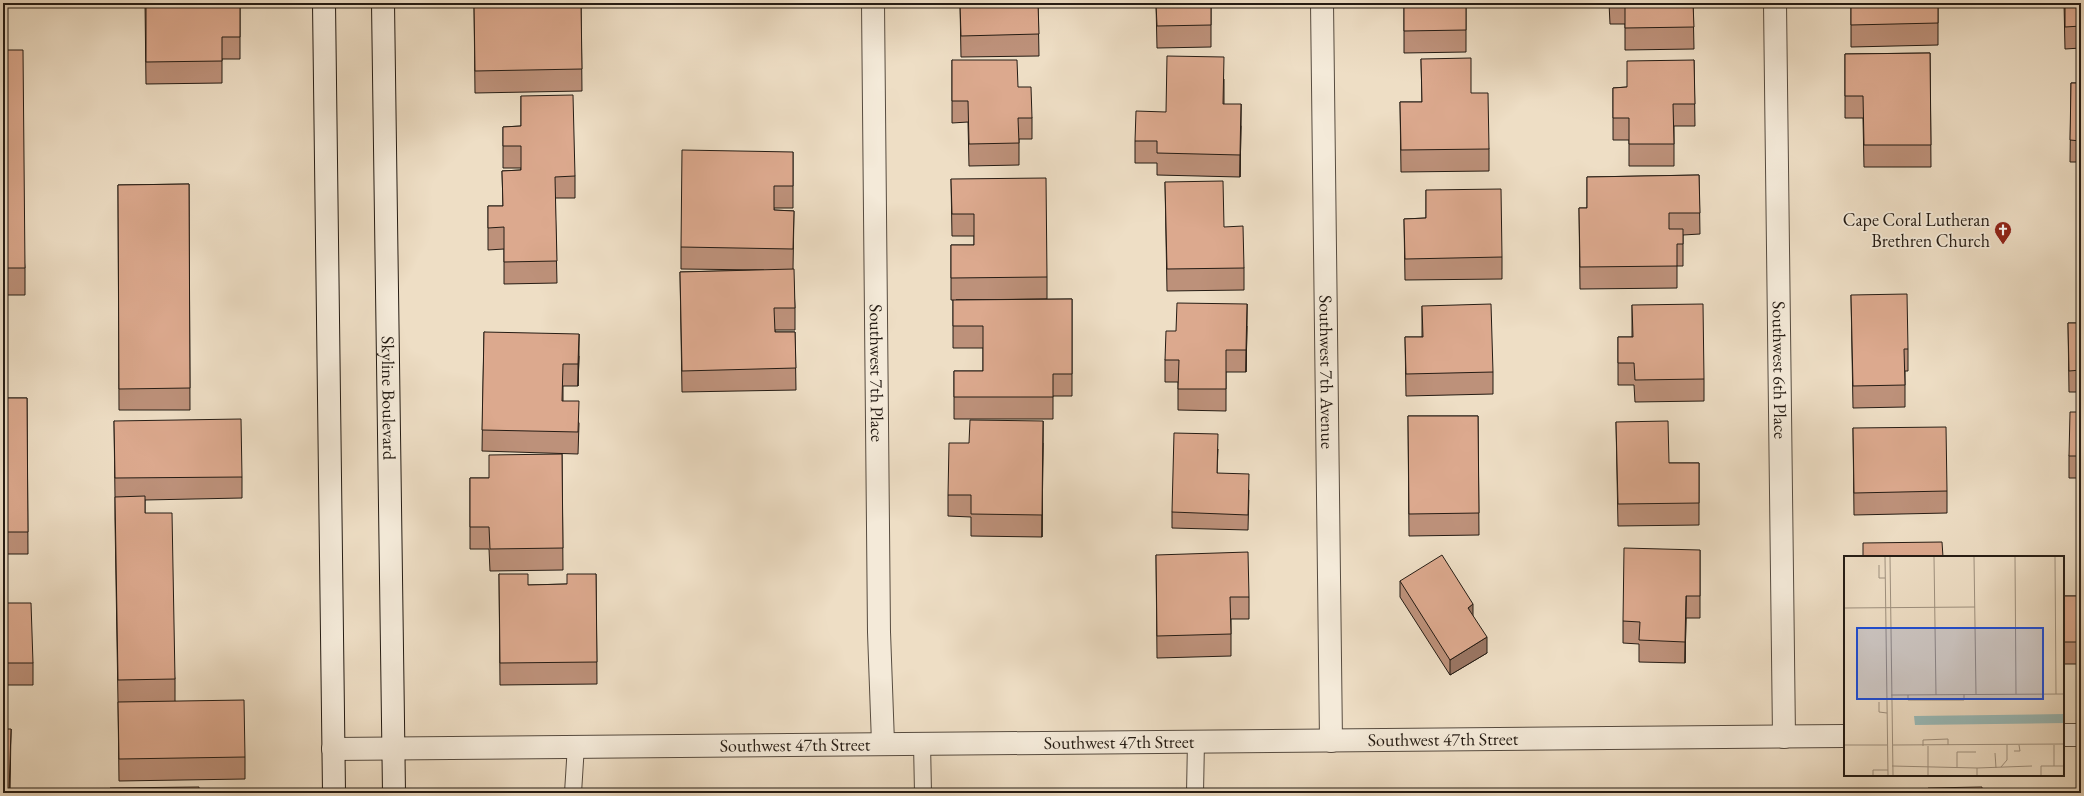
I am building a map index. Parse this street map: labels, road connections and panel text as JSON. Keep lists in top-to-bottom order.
{
  "streets": {
    "street": [
      "Southwest 6th Place",
      "Southwest 7th Avenue",
      "Southwest 7th Place",
      "Skyline Boulevard",
      "Southwest 47th Street"
    ]
  },
  "crossings": [
    ["Southwest 6th Place", "Southwest 47th Street"],
    ["Southwest 7th Avenue", "Southwest 47th Street"],
    ["Southwest 7th Place", "Southwest 47th Street"],
    ["Skyline Boulevard", "Southwest 47th Street"]
  ],
  "places": {
    "church": ["Cape Coral Lutheran Brethren Church"]
  }
}
